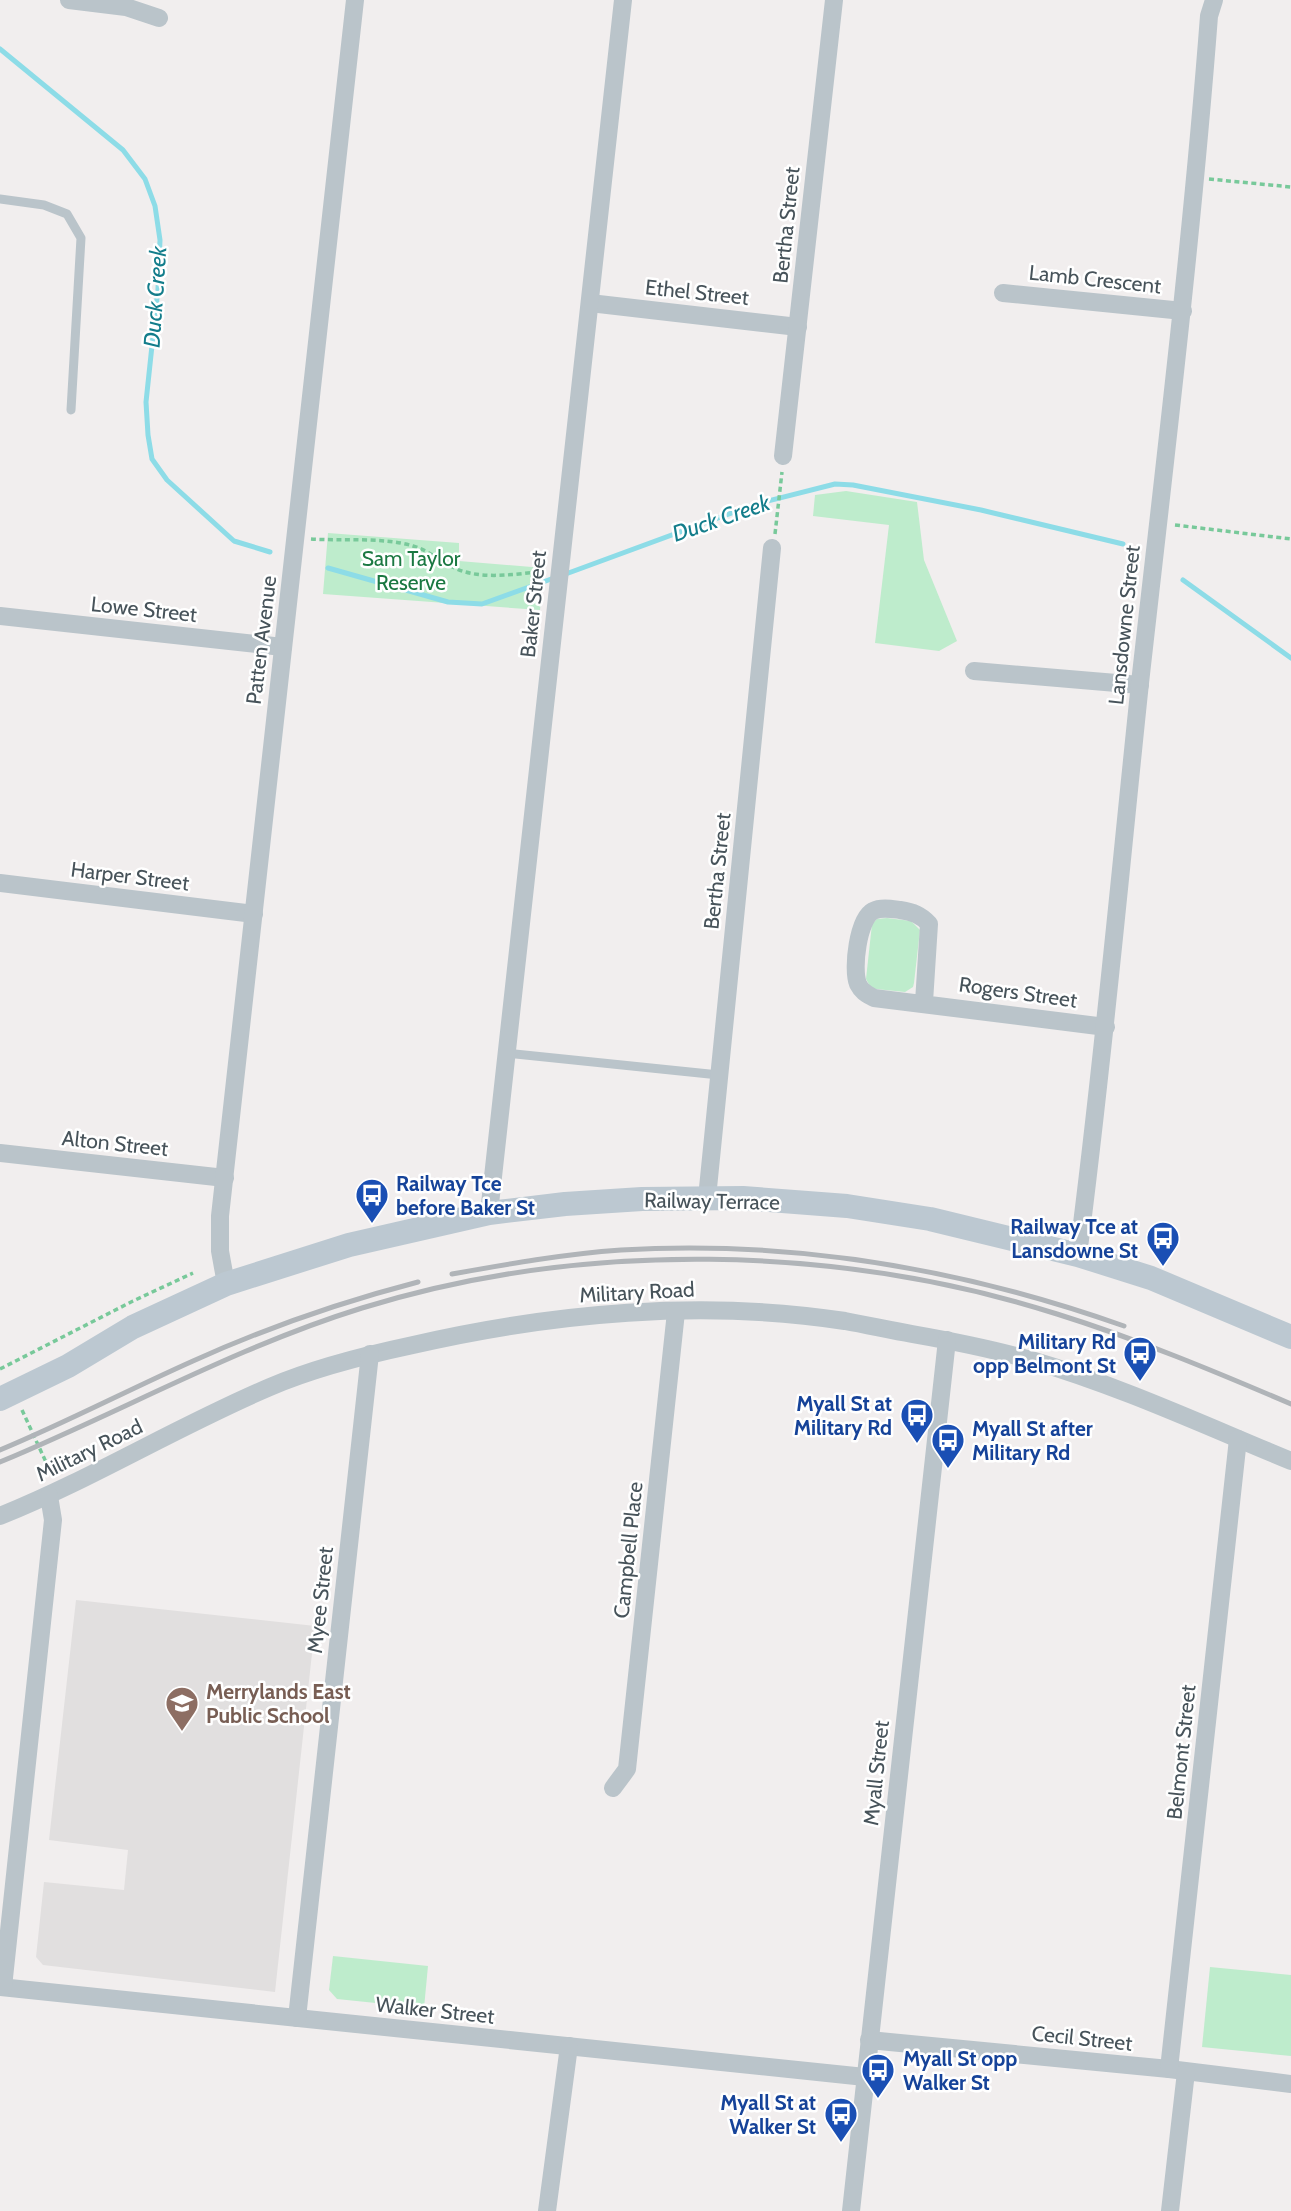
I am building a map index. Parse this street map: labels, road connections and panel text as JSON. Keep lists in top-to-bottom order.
{
  "streets": {
    "main road": ["Railway Terrace"],
    "street": [
      "Bertha Street",
      "Lamb Crescent",
      "Ethel Street",
      "Baker Street",
      "Lowe Street",
      "Lansdowne Street",
      "Patten Avenue",
      "Harper Street",
      "Rogers Street",
      "Alton Street",
      "Military Road",
      "Campbell Place",
      "Myee Street",
      "Belmont Street",
      "Myall Street",
      "Walker Street",
      "Cecil Street"
    ]
  },
  "crossings": [
    ["Bertha Street", "Ethel Street"],
    ["Bertha Street", "Railway Terrace"],
    ["Lamb Crescent", "Lansdowne Street"],
    ["Ethel Street", "Baker Street"],
    ["Baker Street", "Railway Terrace"],
    ["Lowe Street", "Patten Avenue"],
    ["Lansdowne Street", "Rogers Street"],
    ["Lansdowne Street", "Railway Terrace"],
    ["Patten Avenue", "Harper Street"],
    ["Patten Avenue", "Alton Street"],
    ["Patten Avenue", "Railway Terrace"],
    ["Military Road", "Campbell Place"],
    ["Military Road", "Myee Street"],
    ["Military Road", "Belmont Street"],
    ["Military Road", "Myall Street"],
    ["Myee Street", "Walker Street"],
    ["Belmont Street", "Cecil Street"],
    ["Myall Street", "Walker Street"],
    ["Myall Street", "Cecil Street"]
  ],
  "water": ["Duck Creek"],
  "parks": ["Sam Taylor Reserve"],
  "places": {
    "bus stop": [
      "Railway Tce before Baker St",
      "Railway Tce at Lansdowne St",
      "Military Rd opp Belmont St",
      "Myall St at Military Rd",
      "Myall St after Military Rd",
      "Myall St opp Walker St",
      "Myall St at Walker St"
    ],
    "school or university": ["Merrylands East Public School"]
  }
}
